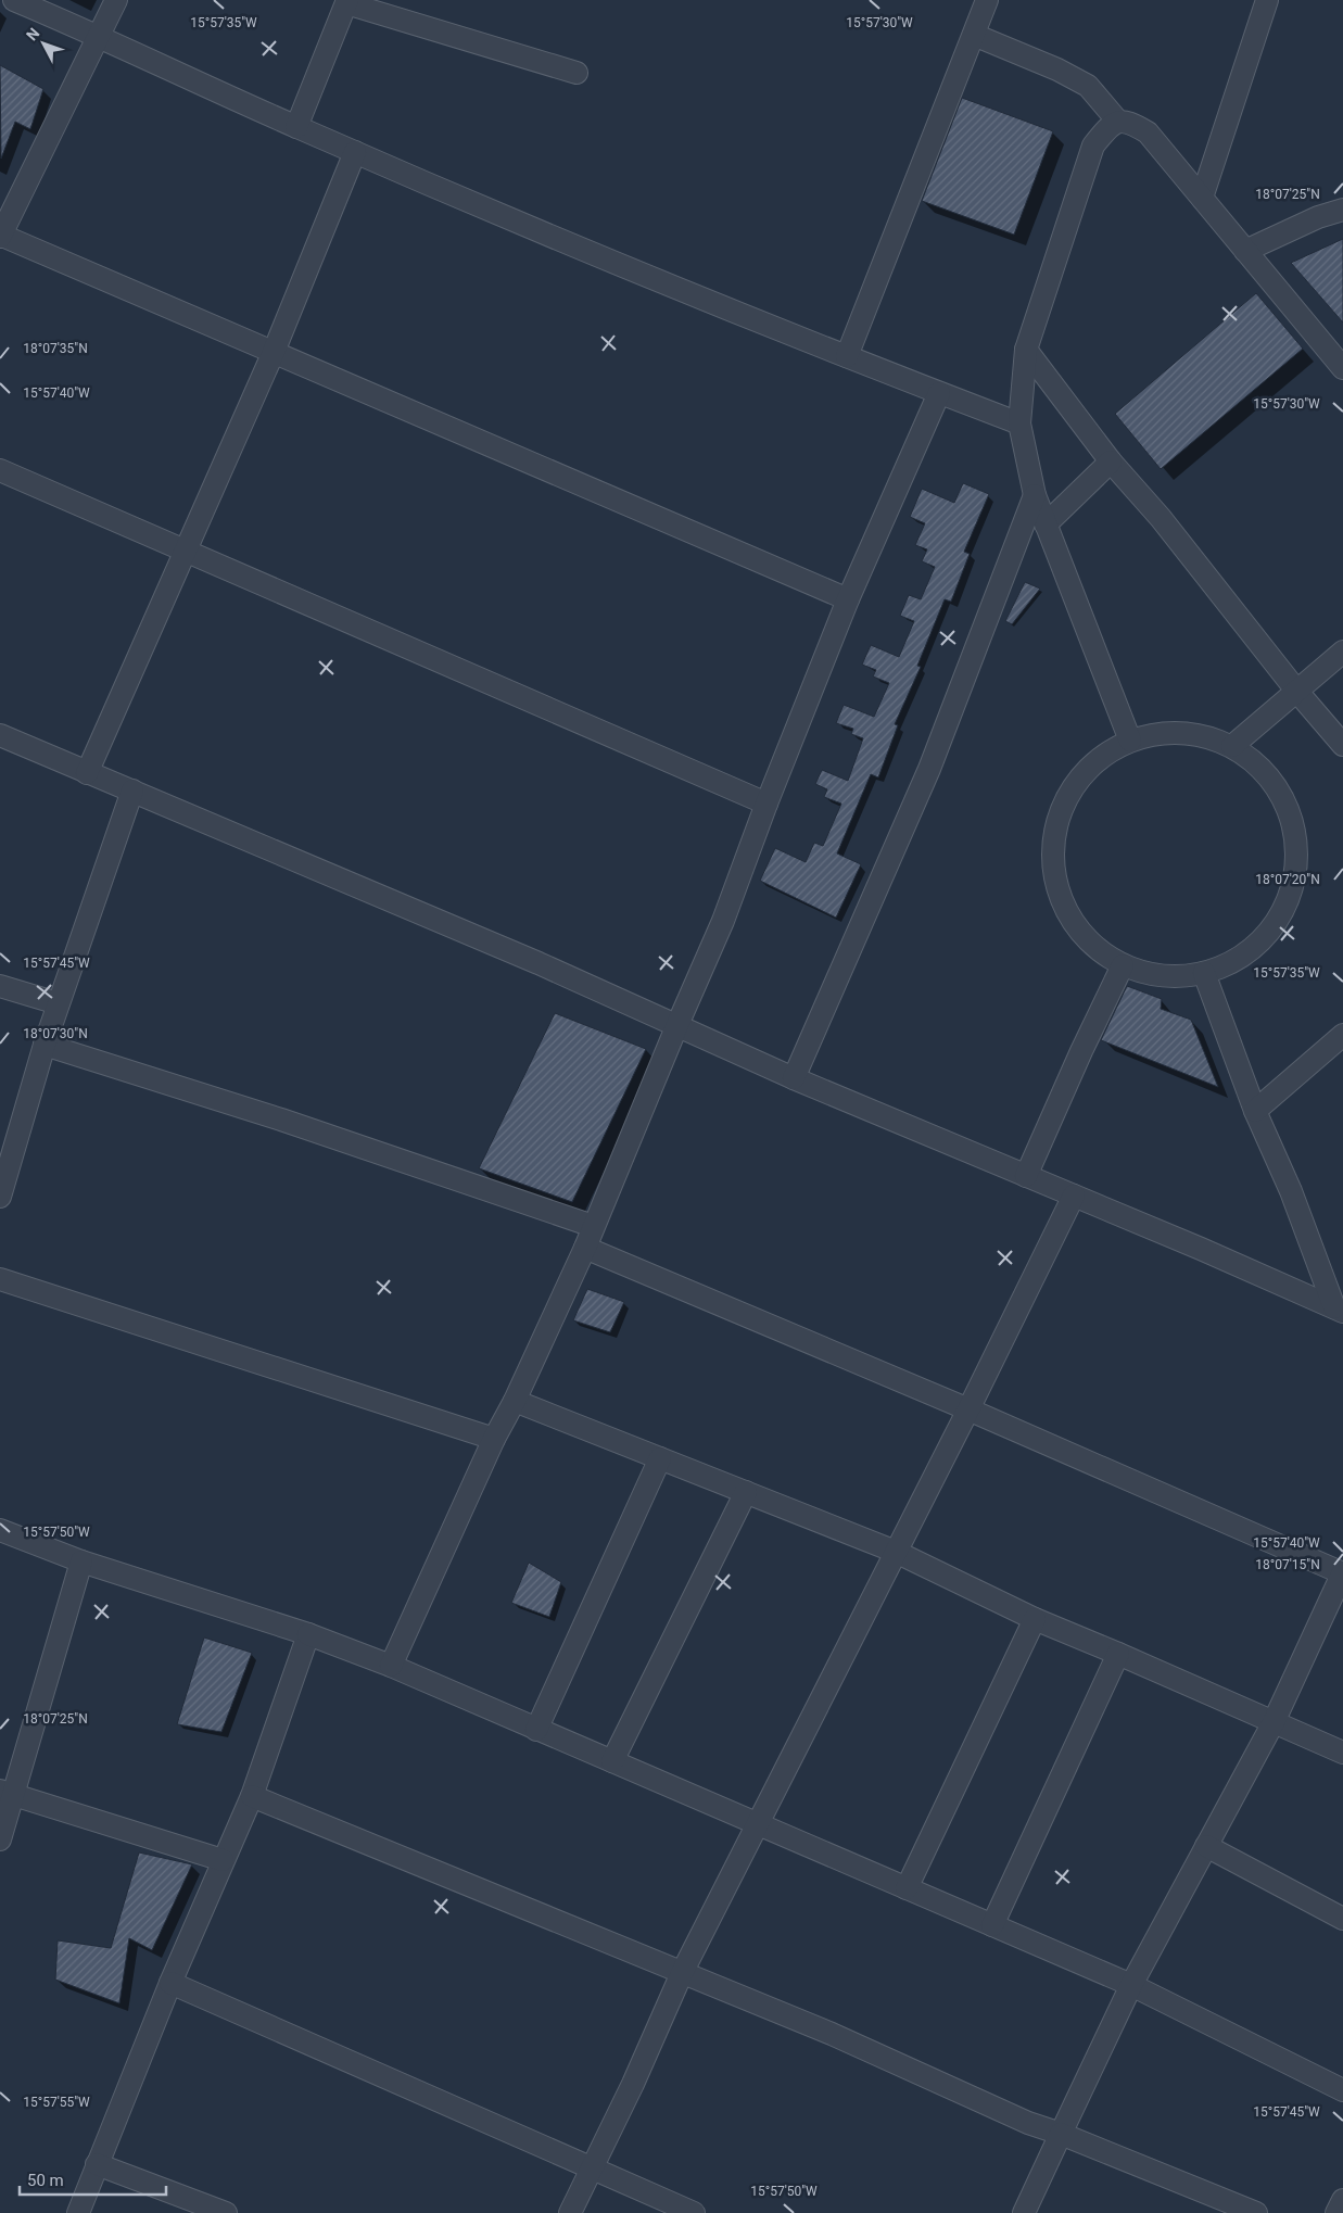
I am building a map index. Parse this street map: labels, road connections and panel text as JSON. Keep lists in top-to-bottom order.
{
  "scale_bar": "50 m",
  "north": "top left",
  "coordinates": [
    "15°57'35\"W",
    "15°57'30\"W",
    "18°07'25\"N",
    "18°07'35\"N",
    "15°57'40\"W",
    "18°07'20\"N",
    "15°57'45\"W",
    "18°07'30\"N",
    "15°57'50\"W",
    "18°07'15\"N",
    "15°57'55\"W"
  ]
}
